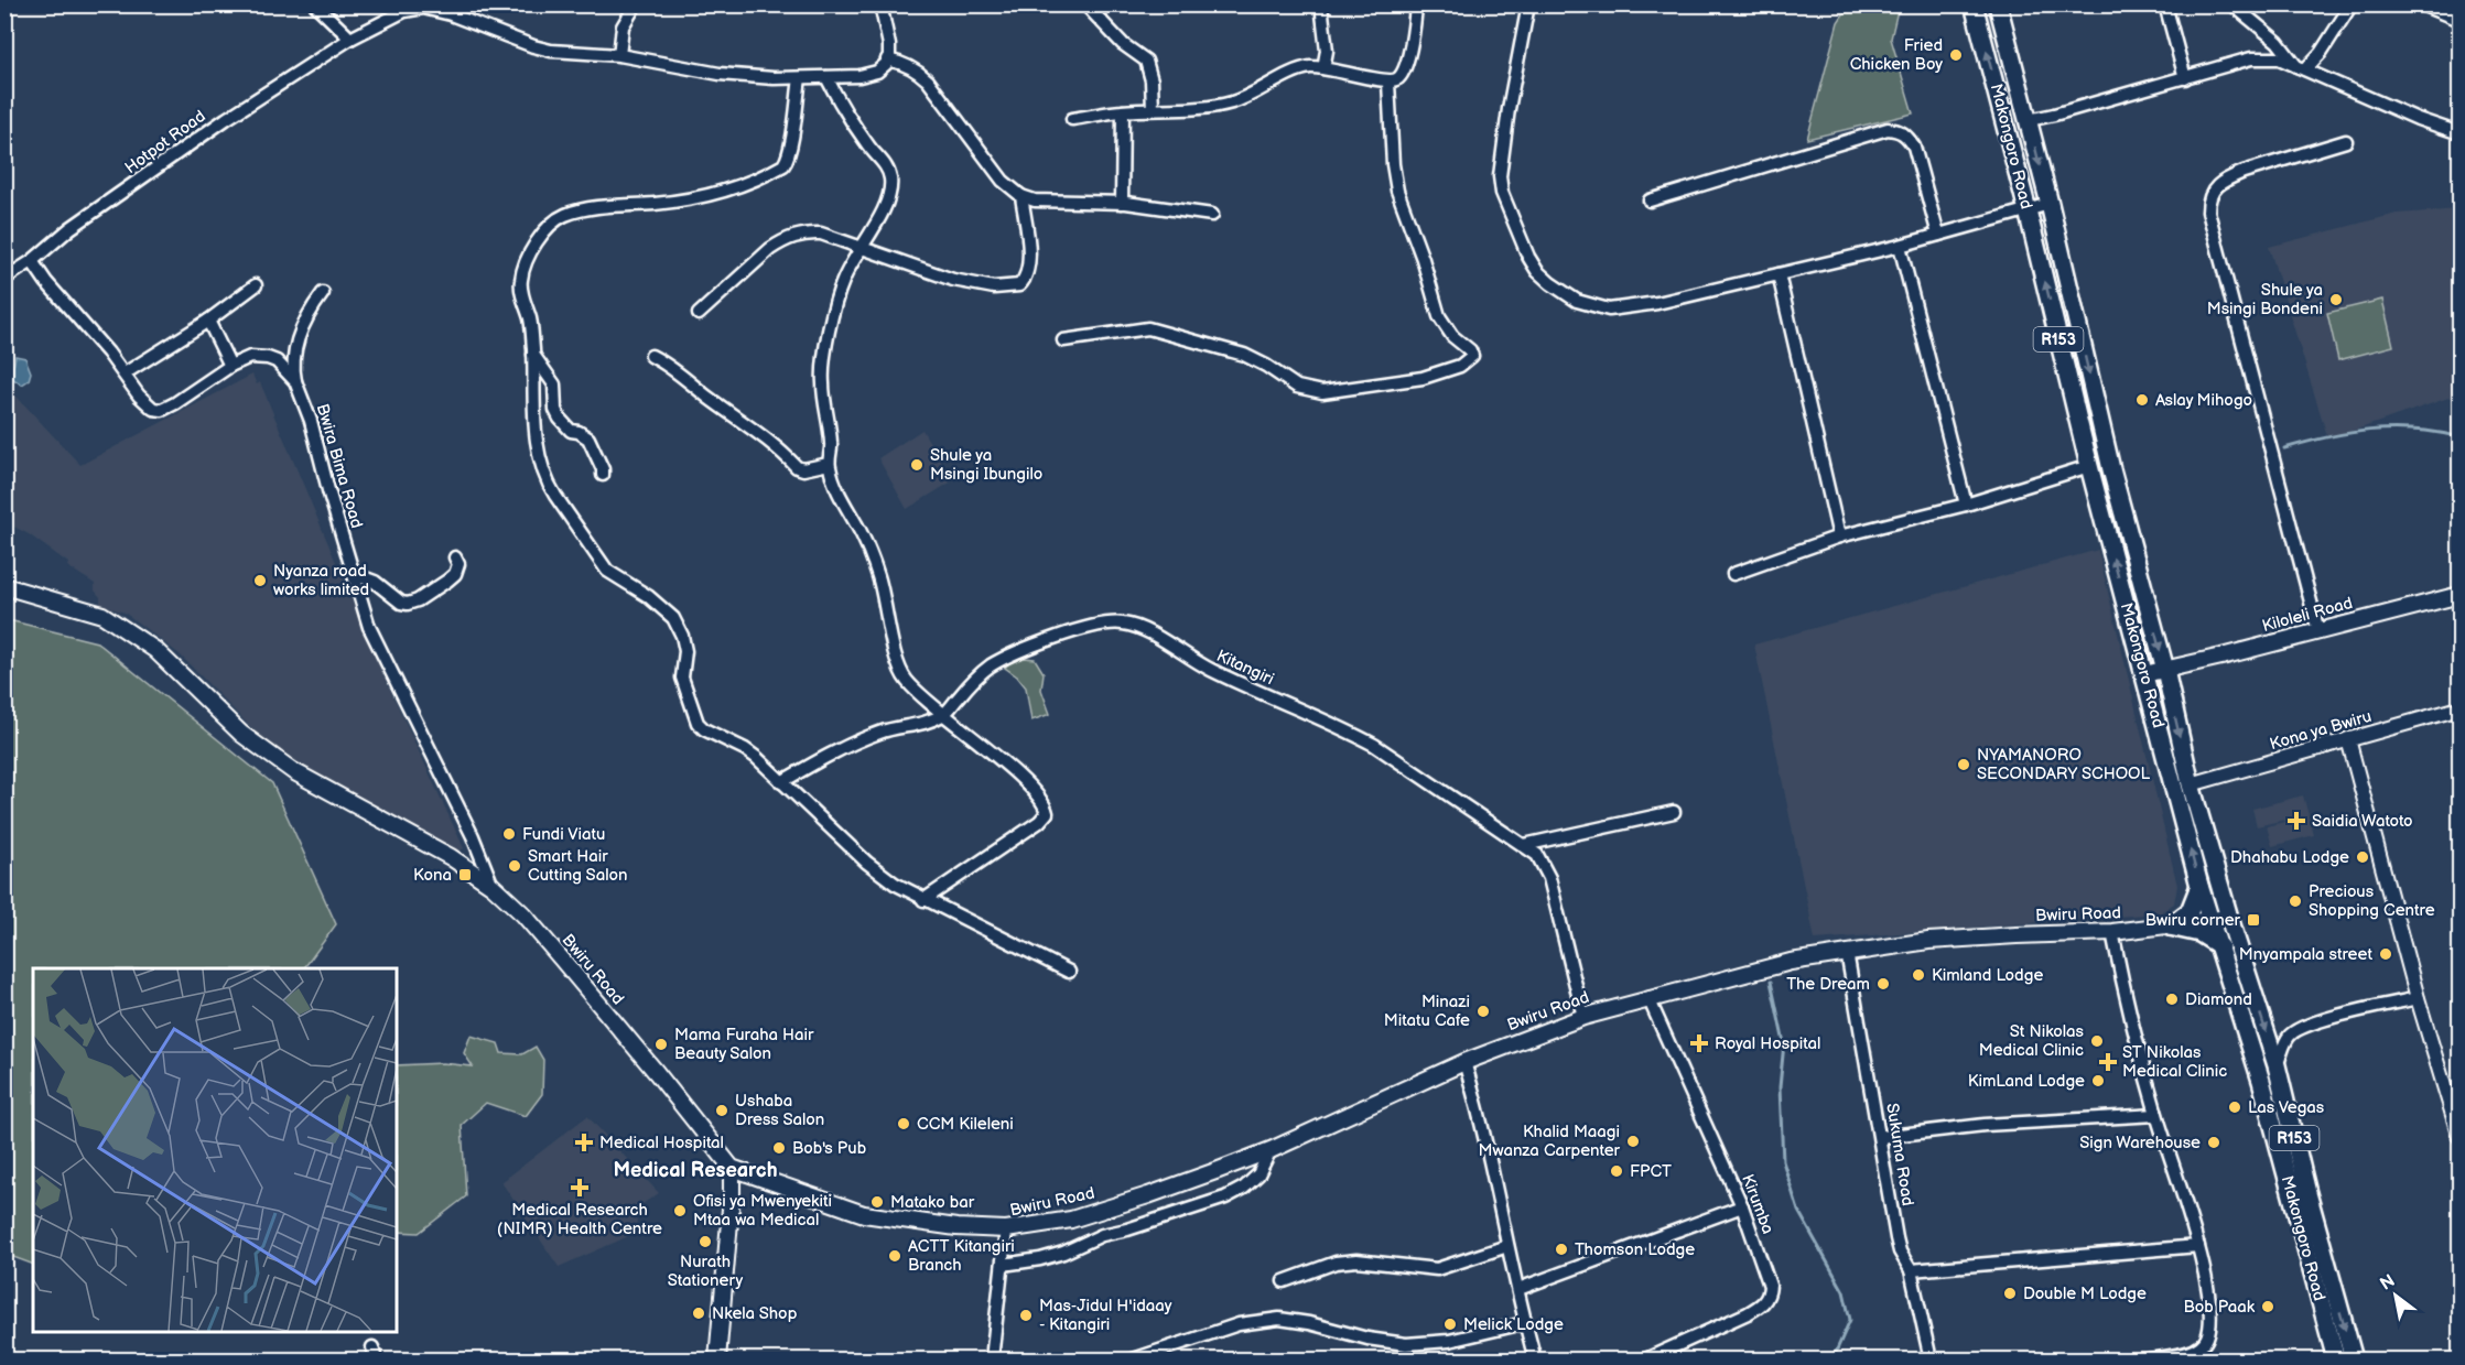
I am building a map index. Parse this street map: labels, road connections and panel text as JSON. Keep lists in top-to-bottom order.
{
  "streets": {
    "main road": [
      "Makongoro Road",
      "R153",
      "Kiloleli Road",
      "Bwiru Road"
    ],
    "street": [
      "Hotpot Road",
      "Bwira Bima Road",
      "Kitangiri",
      "Kona ya Bwiru",
      "Sukuma Road",
      "Kirumba"
    ]
  },
  "crossings": [
    ["Hotpot Road", "Bwira Bima Road"],
    ["Makongoro Road", "Kiloleli Road"],
    ["Makongoro Road", "Kona ya Bwiru"],
    ["Makongoro Road", "Bwiru Road"],
    ["Bwira Bima Road", "Bwiru Road"],
    ["Kitangiri", "Bwiru Road"],
    ["Bwiru Road", "Sukuma Road"],
    ["Bwiru Road", "Kirumba"]
  ],
  "districts": ["Medical Research"],
  "places": {
    "other": [
      "Fried Chicken Boy",
      "Shule ya Msingi Bondeni",
      "Aslay Mihogo",
      "Shule ya Msingi Ibungilo",
      "Nyanza road works limited",
      "NYAMANORO SECONDARY SCHOOL",
      "Fundi Viatu",
      "Dhahabu Lodge",
      "Smart Hair Cutting Salon",
      "Precious Shopping Centre",
      "Mnyampala street",
      "Kimland Lodge",
      "The Dream",
      "Diamond",
      "Minazi Mitatu Cafe",
      "St Nikolas Medical Clinic",
      "Mama Furaha Hair Beauty Salon",
      "KimLand Lodge",
      "Las Vegas",
      "Ushaba Dress Salon",
      "CCM Kileleni",
      "Khalid Maagi Mwanza Carpenter",
      "Sign Warehouse",
      "Bob's Pub",
      "FPCT",
      "Matako bar",
      "Ofisi ya Mwenyekiti Mtaa wa Medical",
      "Nurath Stationery",
      "Thomson Lodge",
      "ACTT Kitangiri Branch",
      "Double M Lodge",
      "Bob Paak",
      "Nkela Shop",
      "Mas-Jidul H'idaay - Kitangiri",
      "Melick Lodge"
    ],
    "health": [
      "Saidia Watoto",
      "Royal Hospital",
      "ST Nikolas Medical Clinic",
      "Medical Hospital",
      "Medical Research (NIMR) Health Centre"
    ],
    "transit": ["Kona", "Bwiru corner"]
  },
  "north": "top left"
}
